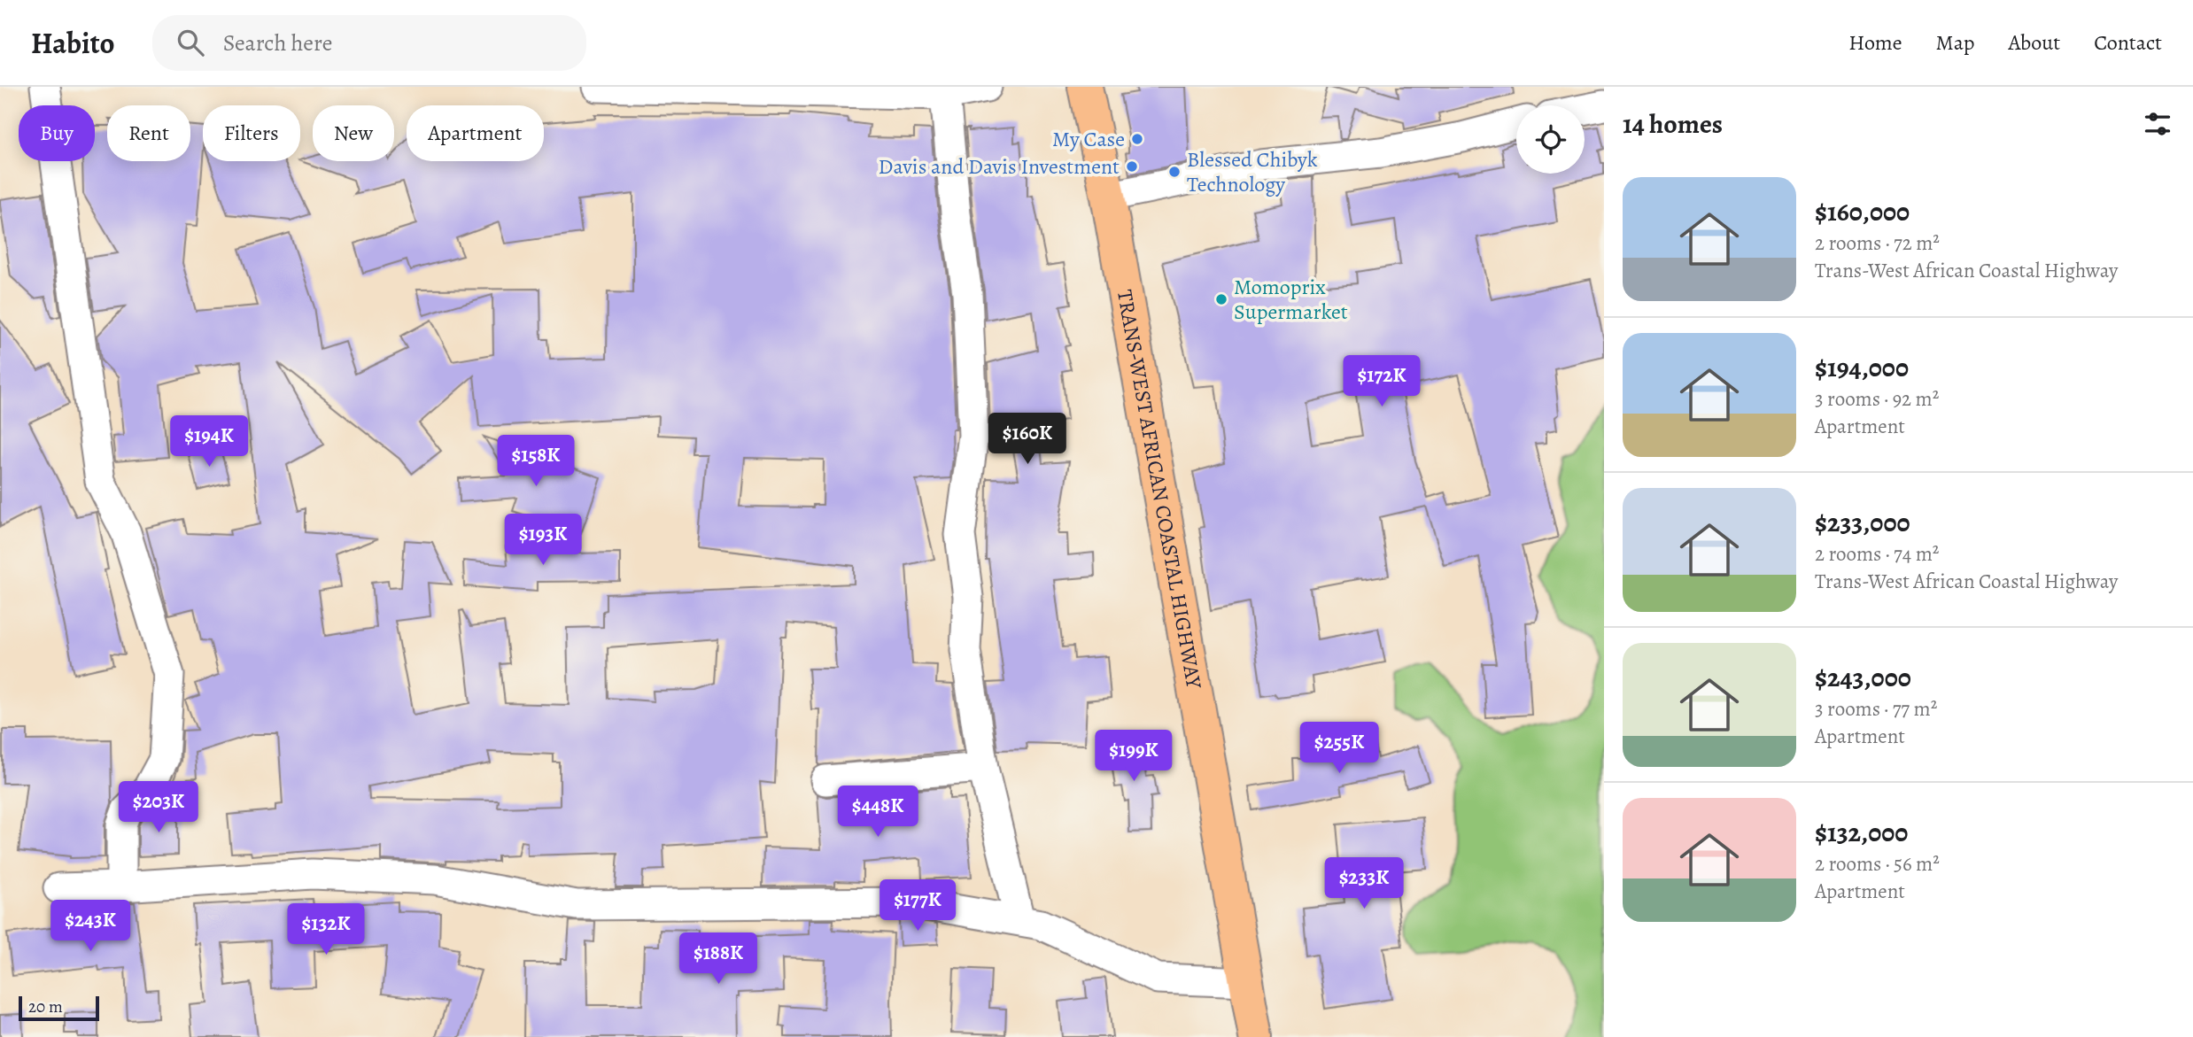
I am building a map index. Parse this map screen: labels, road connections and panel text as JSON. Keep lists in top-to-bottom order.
{
  "streets": {
    "highway": ["TRANS-WEST AFRICAN COASTAL HIGHWAY"]
  },
  "places": [
    "My Case",
    "Davis and Davis Investment",
    "Blessed Chibyk Technology",
    "Momoprix Supermarket"
  ],
  "scale_bar": "20 m",
  "page": {
    "header": "Habito",
    "search": "Search here",
    "nav": [
      "Home",
      "Map",
      "About",
      "Contact"
    ],
    "heading": "14 homes",
    "chip": [
      "Buy",
      "Rent",
      "Filters",
      "New",
      "Apartment"
    ],
    "list": [
      {
        "name": "$160,000",
        "note": "2 rooms · 72 m² · Trans-West African Coastal Highway"
      },
      {
        "name": "$194,000",
        "note": "3 rooms · 92 m² · Apartment"
      },
      {
        "name": "$233,000",
        "note": "2 rooms · 74 m² · Trans-West African Coastal Highway"
      },
      {
        "name": "$243,000",
        "note": "3 rooms · 77 m² · Apartment"
      },
      {
        "name": "$132,000",
        "note": "2 rooms · 56 m² · Apartment"
      }
    ],
    "price": [
      "$172K",
      "$160K",
      "$194K",
      "$158K",
      "$193K",
      "$255K",
      "$199K",
      "$203K",
      "$448K",
      "$233K",
      "$177K",
      "$243K",
      "$132K",
      "$188K"
    ],
    "scale": "20 m"
  }
}
